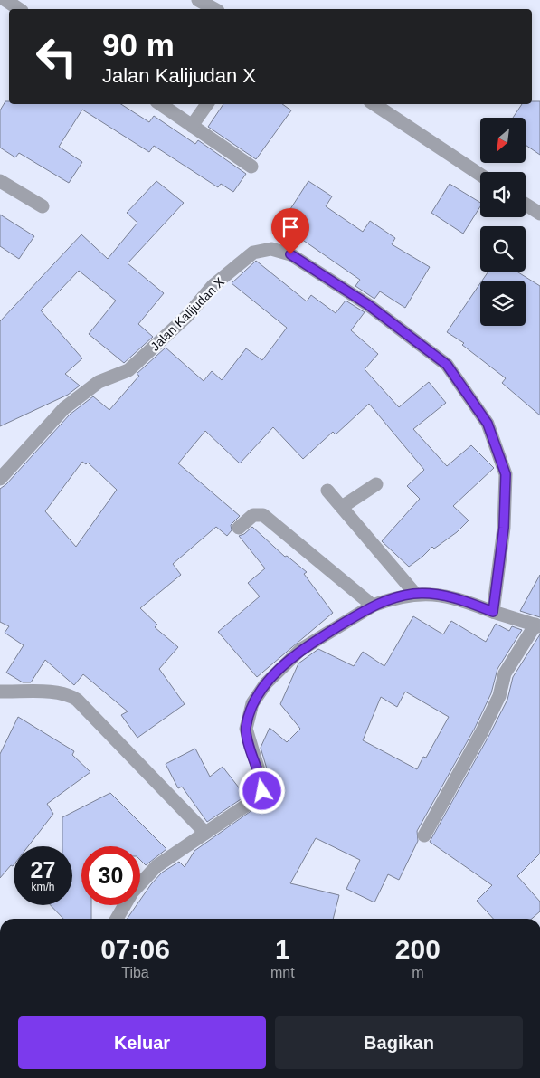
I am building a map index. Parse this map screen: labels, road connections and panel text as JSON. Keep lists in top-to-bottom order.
{
  "streets": {
    "street": ["Jalan Kalijudan X"]
  },
  "north": "bottom left",
  "page": {
    "turn": ["90 m", "Jalan Kalijudan X"],
    "speed": "27 km/h",
    "limit": "30",
    "eta": [
      "07:06",
      "Tiba",
      "1",
      "mnt",
      "200",
      "m"
    ],
    "buttons": ["Keluar", "Bagikan"]
  }
}
